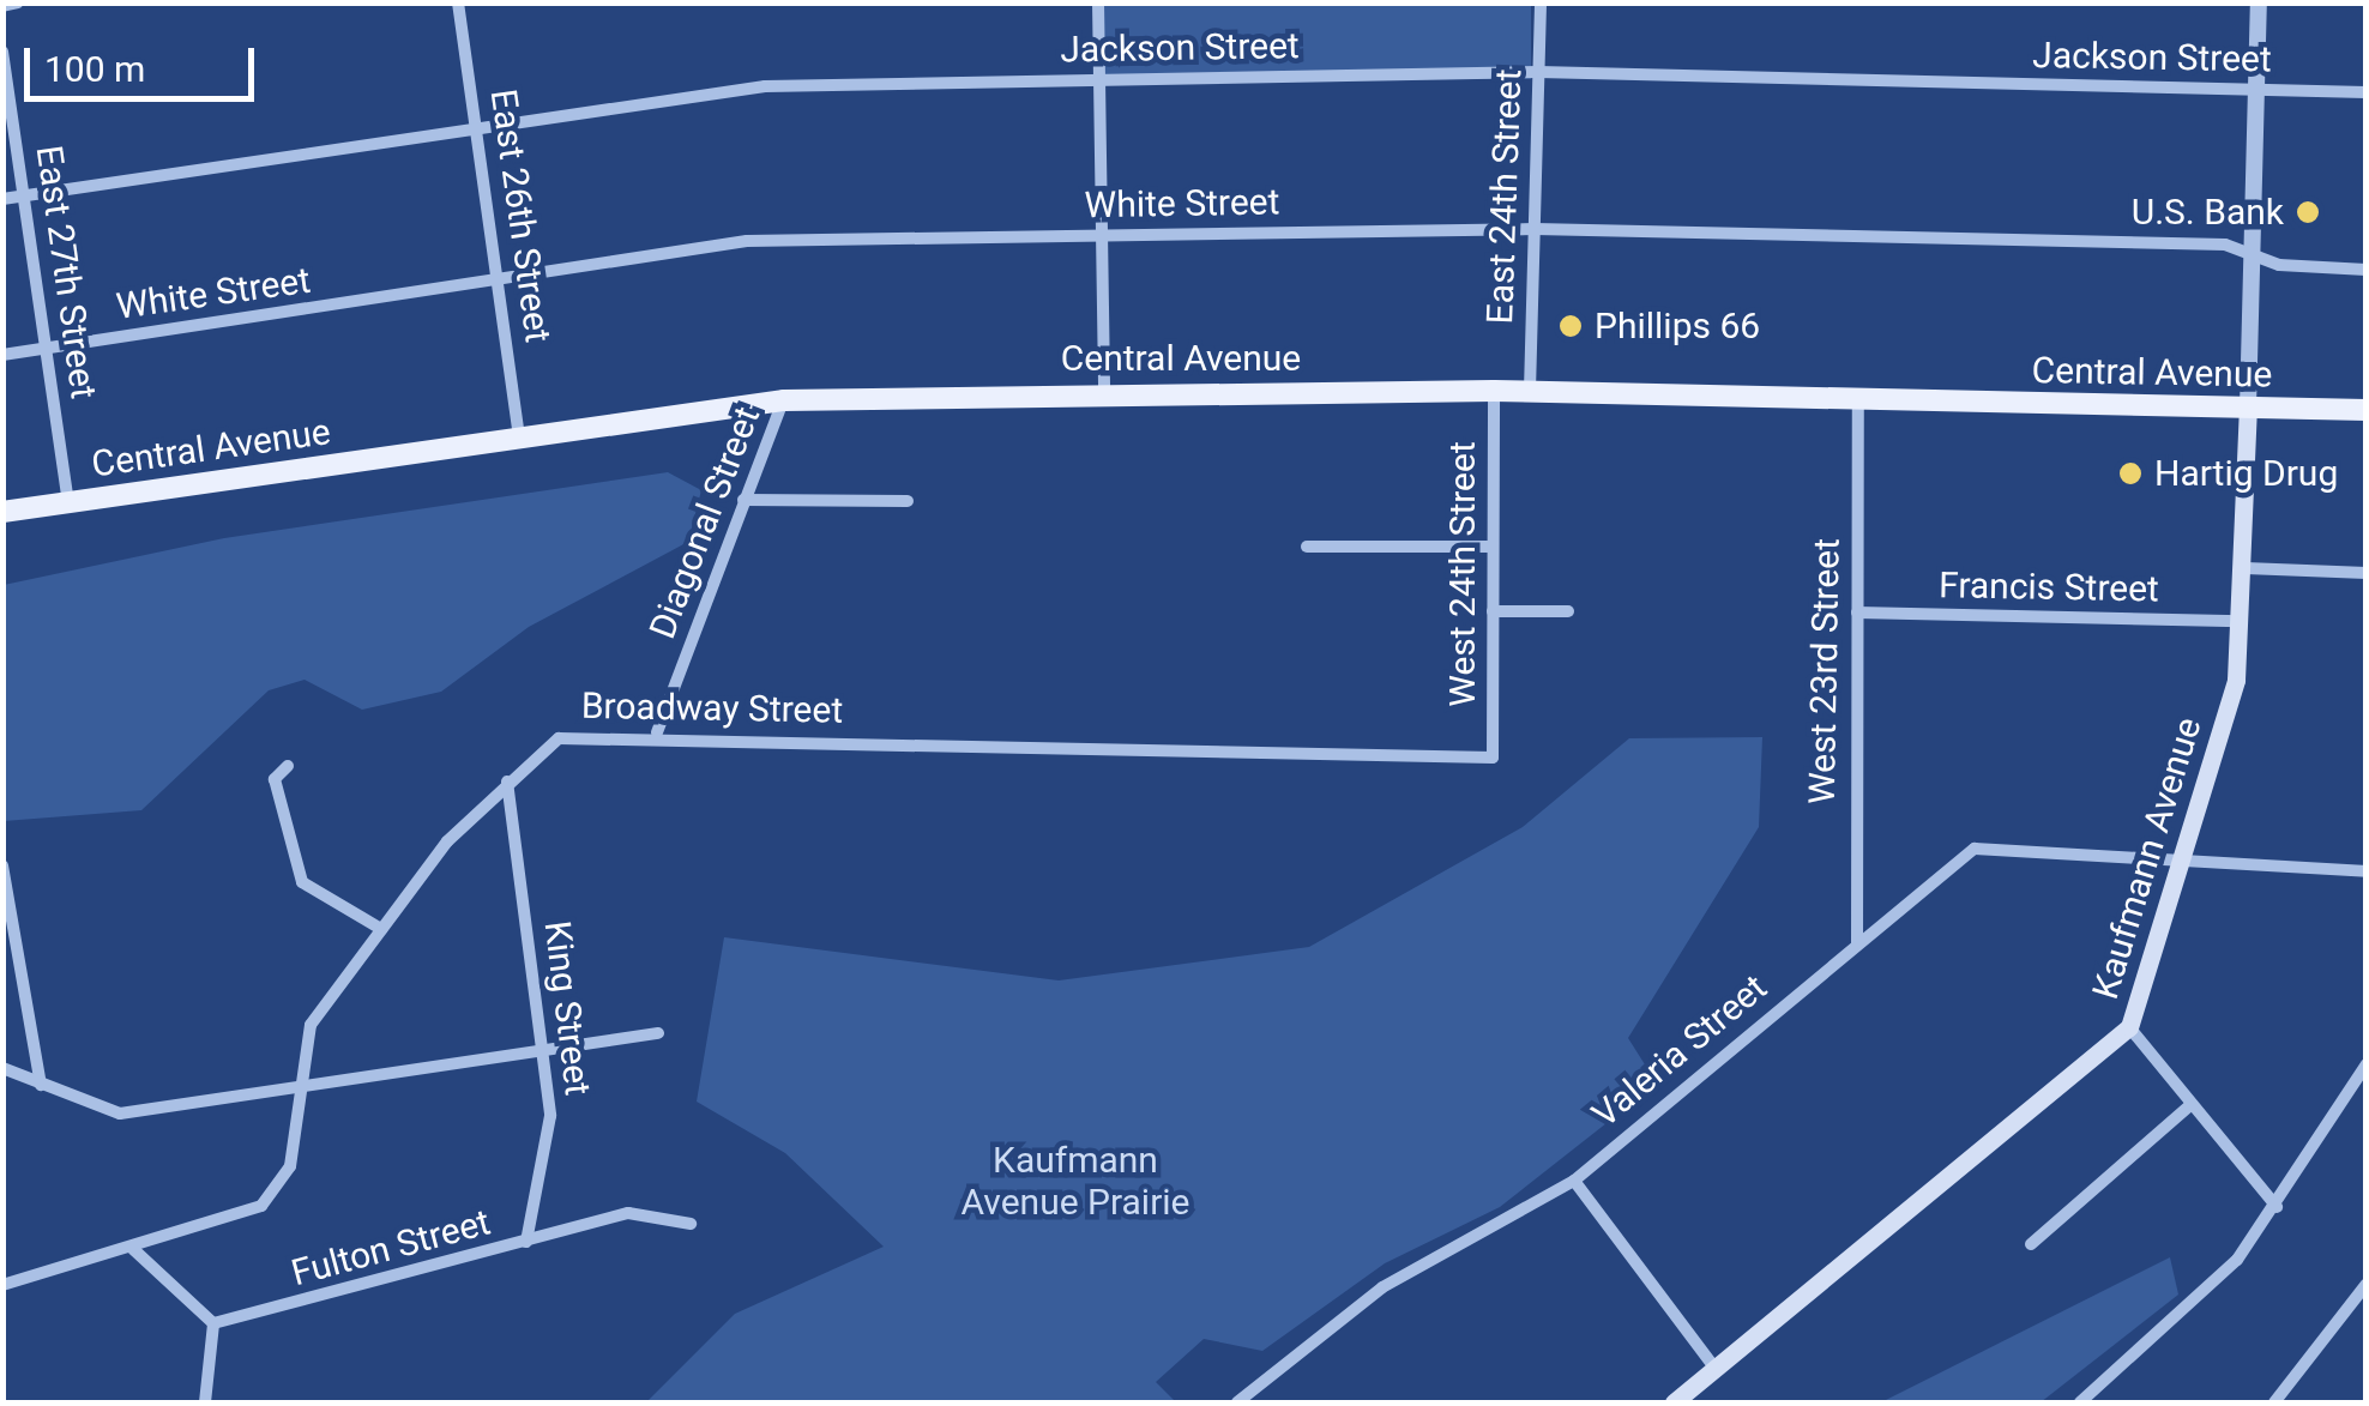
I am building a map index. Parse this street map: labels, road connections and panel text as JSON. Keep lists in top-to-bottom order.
{
  "streets": {
    "main road": ["Central Avenue", "Kaufmann Avenue"],
    "street": [
      "Jackson Street",
      "East 24th Street",
      "White Street",
      "East 26th Street",
      "East 27th Street",
      "Diagonal Street",
      "West 24th Street",
      "Francis Street",
      "West 23rd Street",
      "Broadway Street",
      "King Street",
      "Valeria Street",
      "Fulton Street"
    ]
  },
  "crossings": [
    ["Jackson Street", "East 24th Street"],
    ["Jackson Street", "East 26th Street"],
    ["Jackson Street", "East 27th Street"],
    ["East 24th Street", "White Street"],
    ["East 24th Street", "Central Avenue"],
    ["White Street", "East 26th Street"],
    ["White Street", "East 27th Street"],
    ["East 26th Street", "Central Avenue"],
    ["East 27th Street", "Central Avenue"],
    ["Central Avenue", "Diagonal Street"],
    ["Central Avenue", "West 24th Street"],
    ["Central Avenue", "West 23rd Street"],
    ["Central Avenue", "Kaufmann Avenue"],
    ["Diagonal Street", "Broadway Street"],
    ["West 24th Street", "Broadway Street"],
    ["Francis Street", "West 23rd Street"],
    ["Francis Street", "Kaufmann Avenue"],
    ["West 23rd Street", "Valeria Street"],
    ["Broadway Street", "King Street"],
    ["Kaufmann Avenue", "Valeria Street"],
    ["King Street", "Fulton Street"]
  ],
  "parks": ["Kaufmann Avenue Prairie"],
  "places": ["U.S. Bank", "Phillips 66", "Hartig Drug"],
  "scale_bar": "100 m"
}
